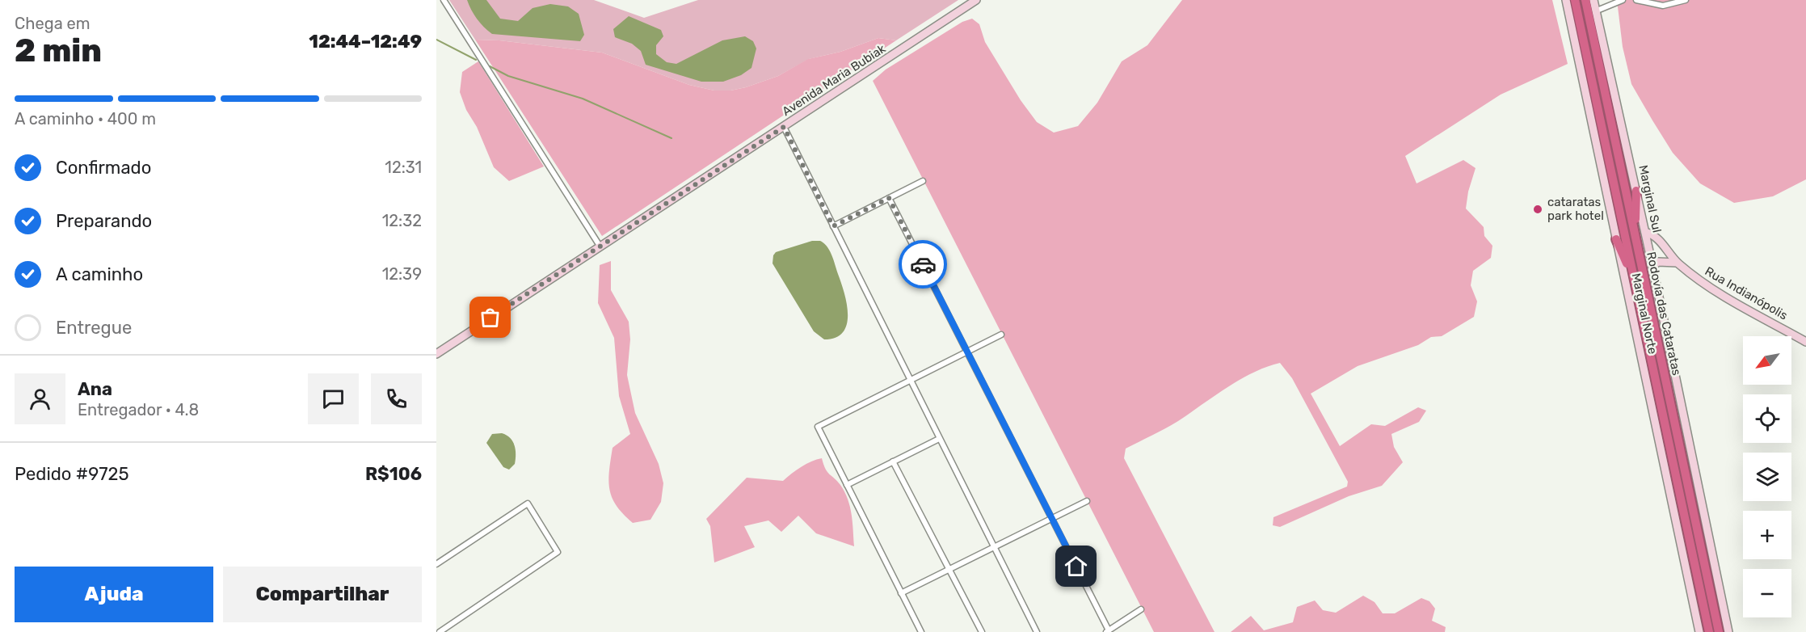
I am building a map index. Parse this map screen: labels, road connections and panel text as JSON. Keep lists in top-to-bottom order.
{
  "streets": {
    "highway": ["Rodovía das Cataratas"],
    "street": [
      "Avenida Maria Bubiak",
      "Marginal Sul",
      "Rua Indianópolis",
      "Marginal Norte"
    ]
  },
  "crossings": [
    ["Marginal Sul", "Rua Indianópolis"]
  ],
  "places": ["cataratas park hotel"],
  "north": "bottom left",
  "page": {
    "heading": ["2 min", "Chega em", "12:44–12:49"],
    "panel": [
      "Ana",
      "Entregador · 4.8",
      "Pedido #9725",
      "R$106"
    ],
    "bar": "A caminho · 400 m",
    "list": [
      ["Confirmado", "12:31"],
      ["Preparando", "12:32"],
      ["A caminho", "12:39"],
      "Entregue"
    ],
    "map_buttons": ["+", "−"],
    "buttons": ["Ajuda", "Compartilhar"]
  }
}
